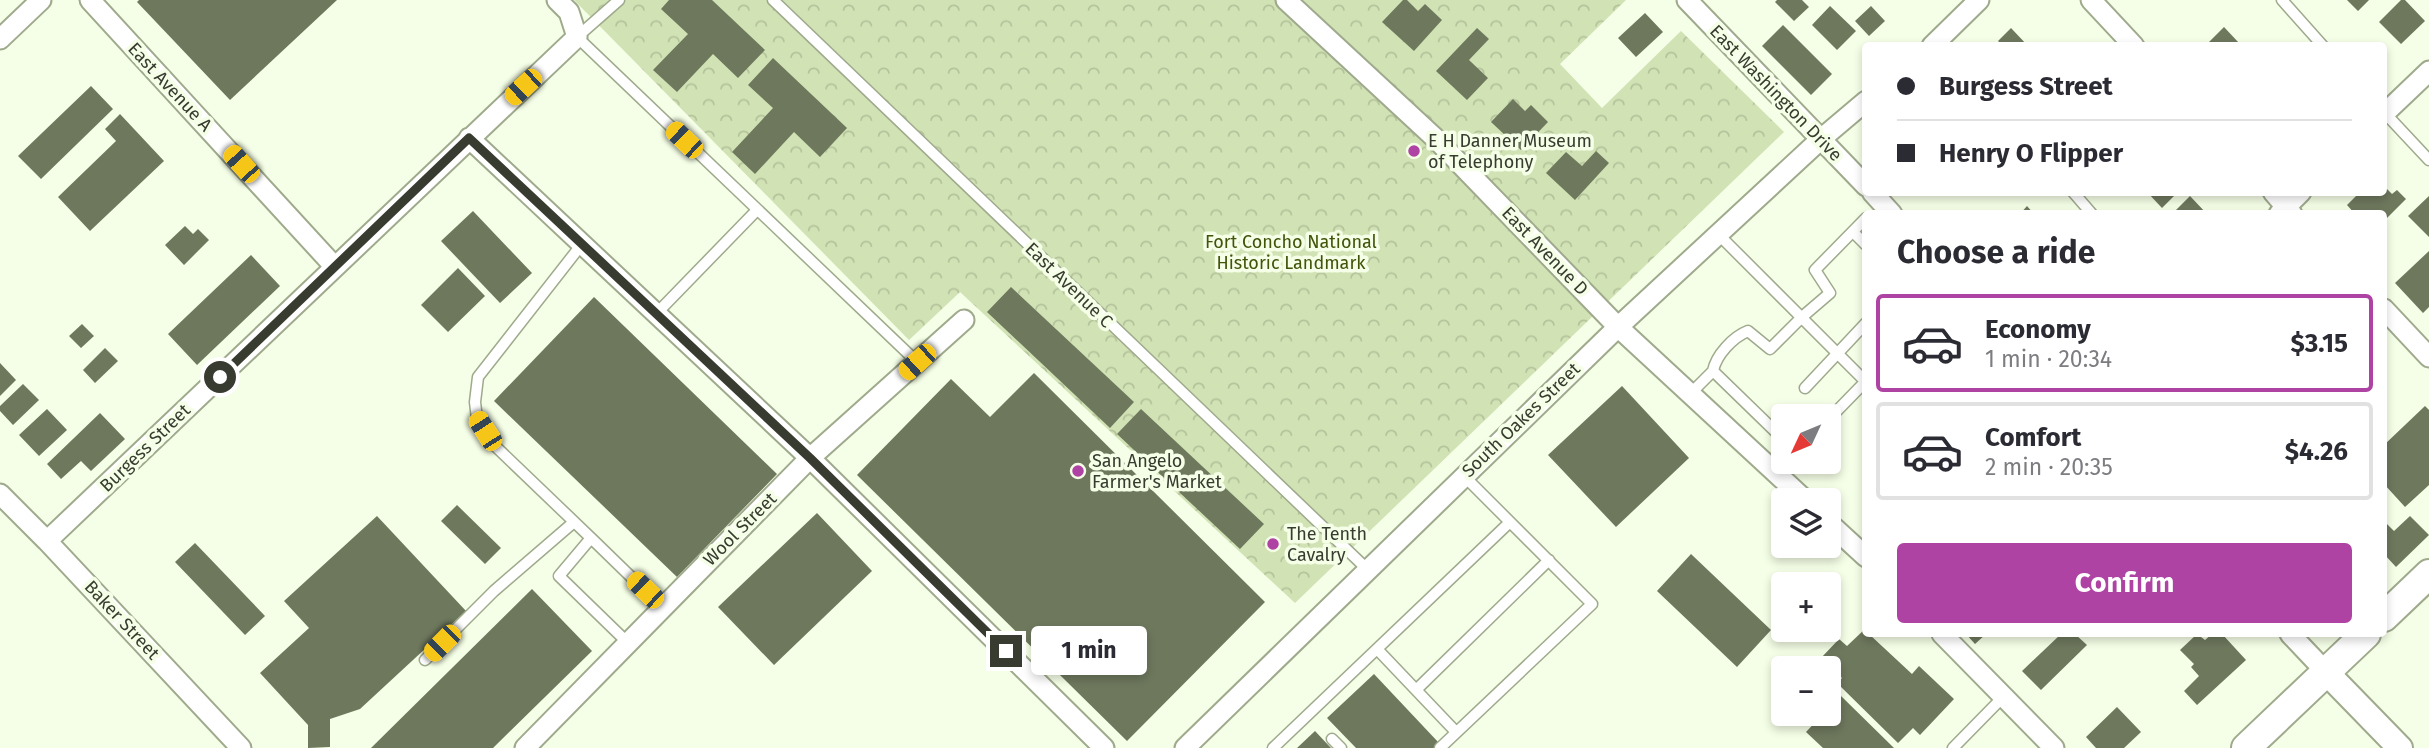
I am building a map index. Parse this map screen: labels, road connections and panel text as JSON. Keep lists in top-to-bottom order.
{
  "streets": {
    "street": [
      "East Avenue A",
      "East Washington Drive",
      "East Avenue D",
      "South Oakes Street",
      "Burgess Street",
      "Wool Street",
      "Baker Street"
    ],
    "lane": ["East Avenue C"]
  },
  "crossings": [
    ["East Avenue A", "Burgess Street"],
    ["East Washington Drive", "South Oakes Street"],
    ["East Avenue D", "South Oakes Street"],
    ["East Avenue C", "South Oakes Street"],
    ["Burgess Street", "Baker Street"]
  ],
  "parks": ["Fort Concho National Historic Landmark"],
  "places": ["E H Danner Museum of Telephony", "San Angelo Farmer's Market", "The Tenth Cavalry"],
  "north": "bottom left",
  "page": {
    "banner": ["Burgess Street", "Henry O Flipper"],
    "heading": "Choose a ride",
    "list": [
      {
        "name": "Economy",
        "note": "1 min · 20:34",
        "value": "$3.15"
      },
      {
        "name": "Comfort",
        "note": "2 min · 20:35",
        "value": "$4.26"
      }
    ],
    "map_buttons": ["+", "−"],
    "buttons": "Confirm",
    "bubble": "1 min"
  }
}
